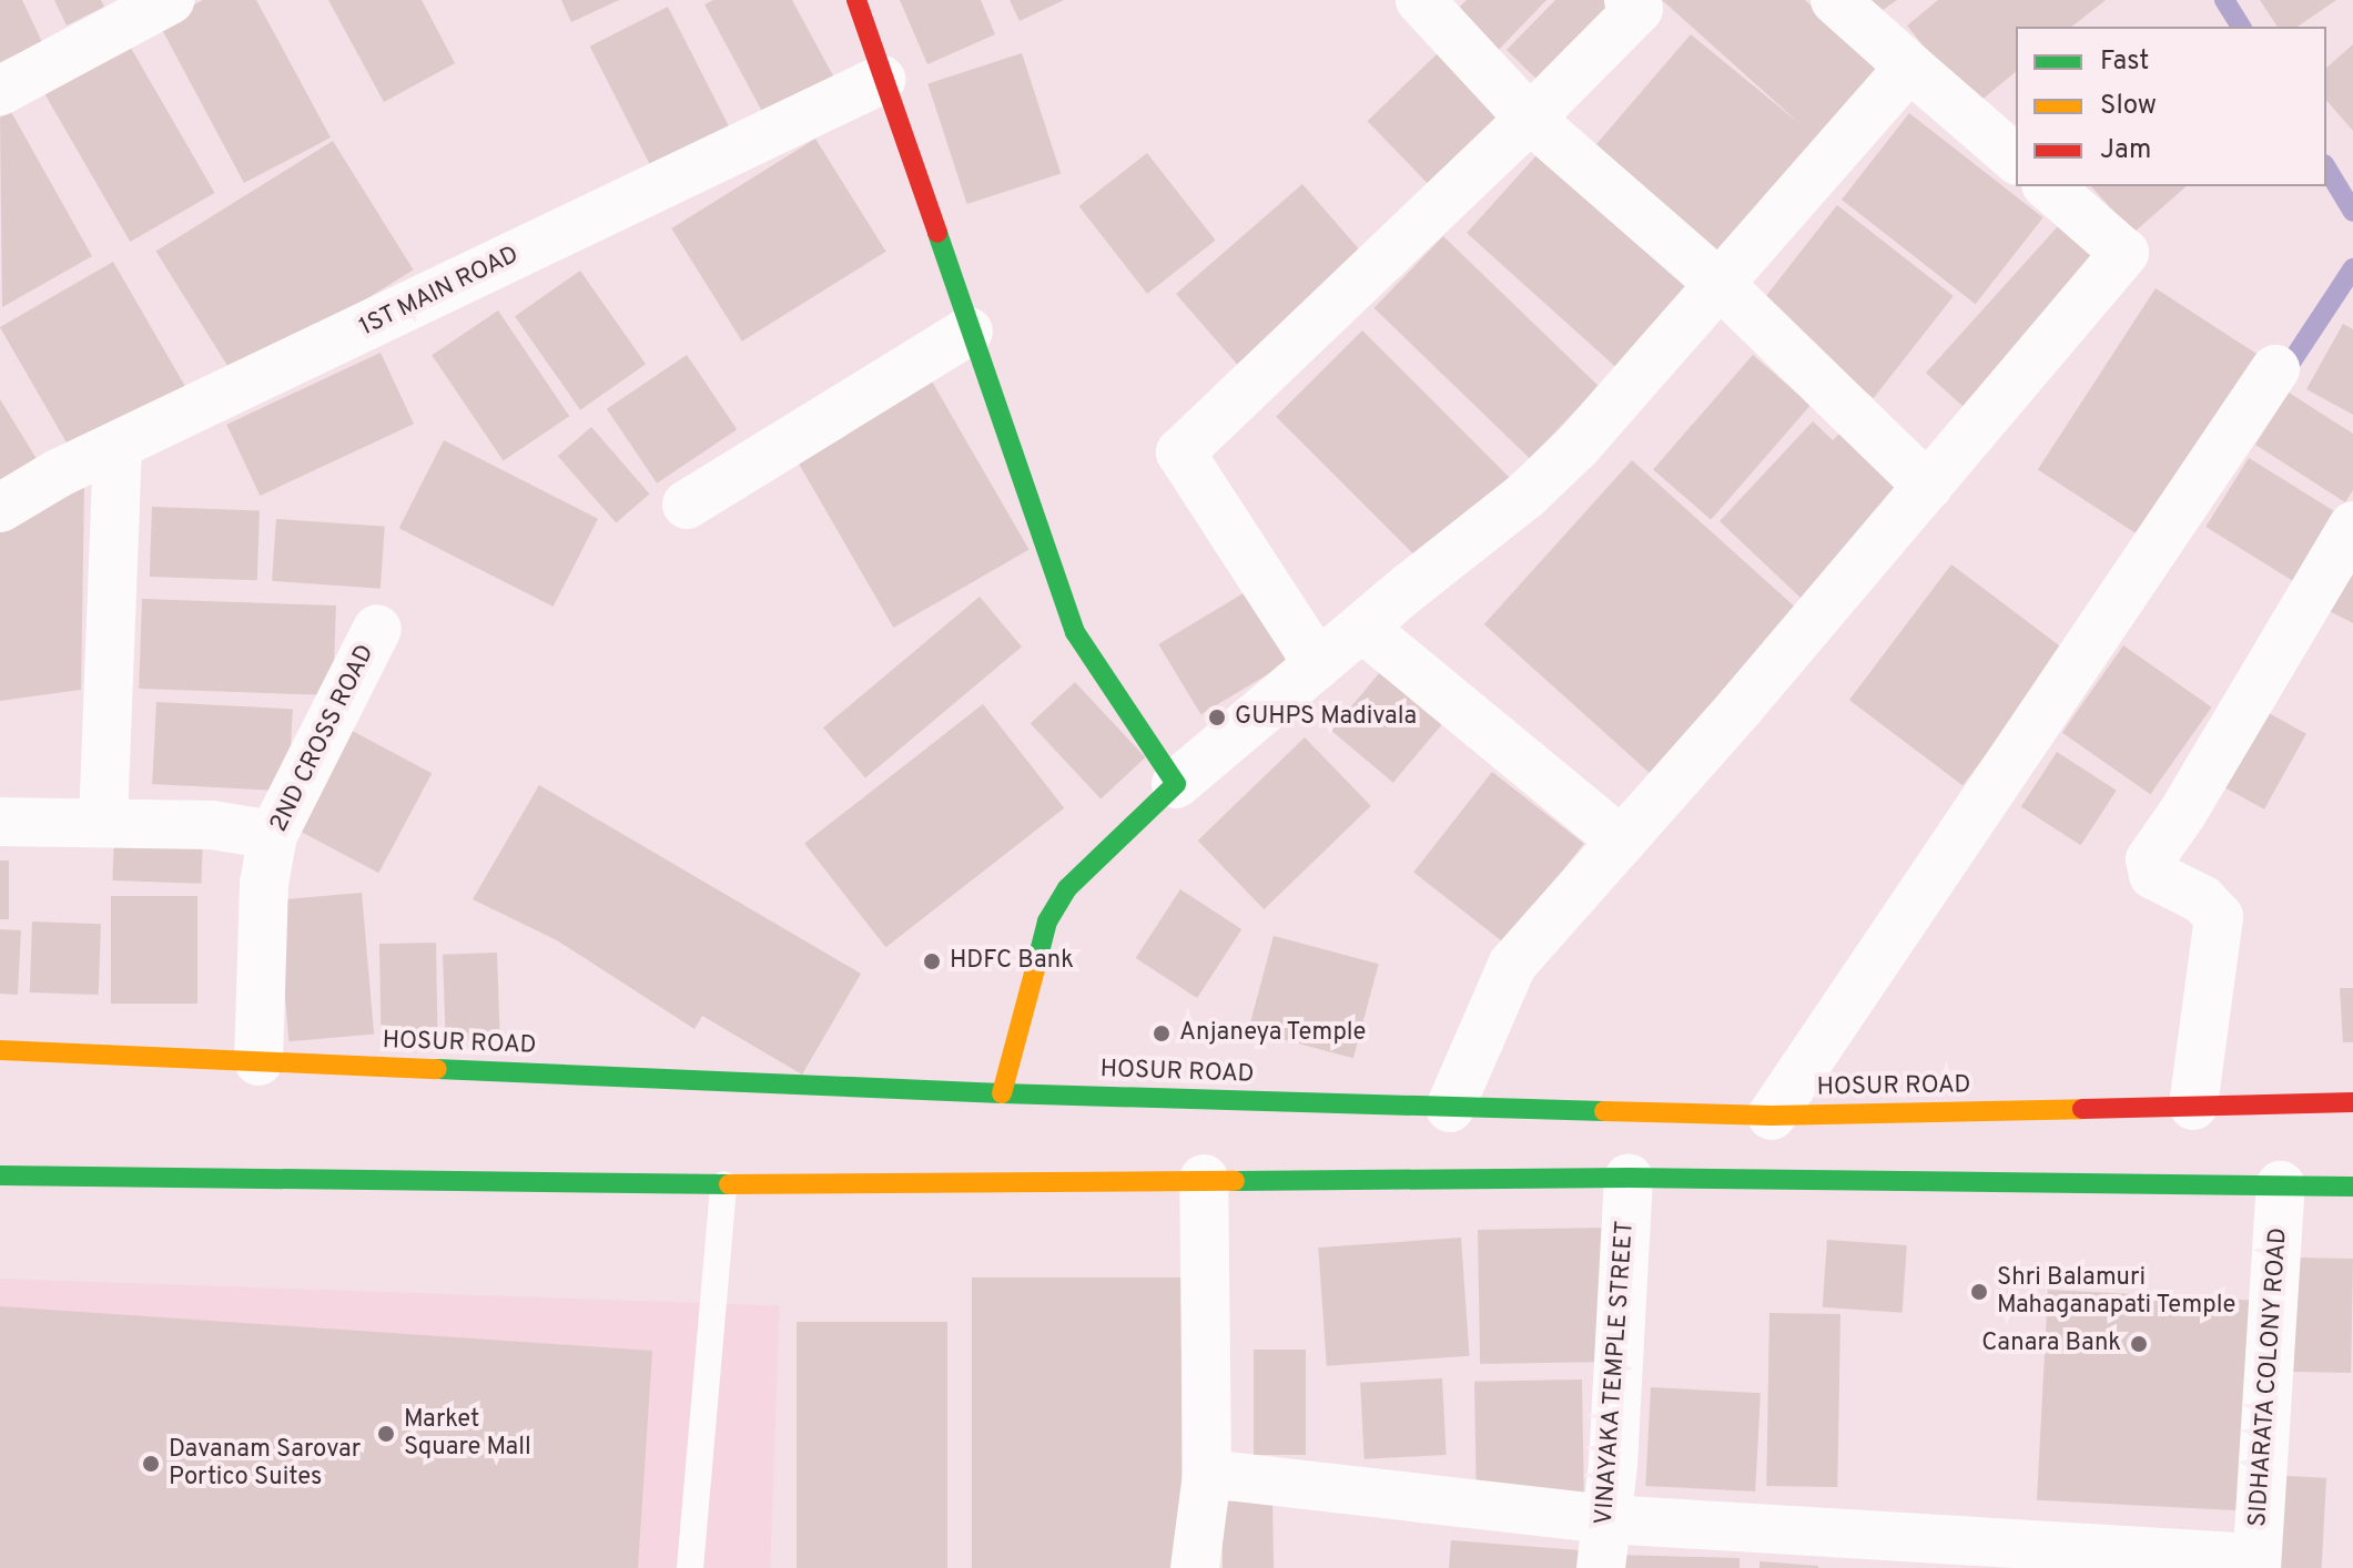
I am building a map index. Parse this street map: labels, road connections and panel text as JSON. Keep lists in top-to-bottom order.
{
  "streets": {
    "main road": ["HOSUR ROAD"],
    "street": [
      "1ST MAIN ROAD",
      "2ND CROSS ROAD",
      "VINAYAKA TEMPLE STREET",
      "SIDHARATA COLONY ROAD"
    ]
  },
  "crossings": [
    ["2ND CROSS ROAD", "HOSUR ROAD"]
  ],
  "places": [
    "GUHPS Madivala",
    "HDFC Bank",
    "Anjaneya Temple",
    "Shri Balamuri Mahaganapati Temple",
    "Canara Bank",
    "Market Square Mall",
    "Davanam Sarovar Portico Suites"
  ],
  "legend": ["Fast", "Slow", "Jam"]
}
